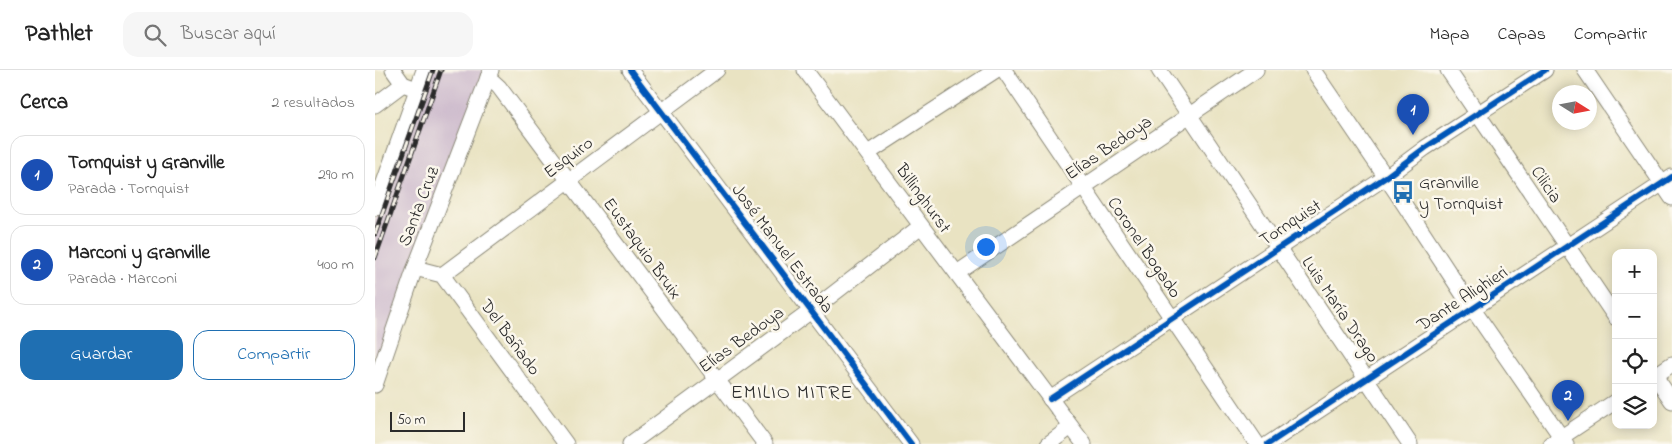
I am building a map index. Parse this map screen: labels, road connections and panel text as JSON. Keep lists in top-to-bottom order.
{
  "streets": {
    "street": [
      "Elías Bedoya",
      "Esquiro",
      "Cilicia",
      "Billinghurst",
      "Santa Cruz",
      "Tornquist",
      "Coronel Bogado",
      "Eustaquio Bruix",
      "José Manuel Estrada",
      "Dante Alighieri",
      "Luis María Drago",
      "Del Bañado"
    ]
  },
  "crossings": [
    ["Elías Bedoya", "Billinghurst"],
    ["Elías Bedoya", "Coronel Bogado"],
    ["Elías Bedoya", "Eustaquio Bruix"],
    ["Elías Bedoya", "José Manuel Estrada"],
    ["Elías Bedoya", "Luis María Drago"],
    ["Esquiro", "Eustaquio Bruix"],
    ["Esquiro", "José Manuel Estrada"],
    ["Esquiro", "Del Bañado"],
    ["Cilicia", "Tornquist"],
    ["Cilicia", "Dante Alighieri"],
    ["Billinghurst", "Tornquist"],
    ["Santa Cruz", "Eustaquio Bruix"],
    ["Tornquist", "Coronel Bogado"],
    ["Tornquist", "Luis María Drago"],
    ["Dante Alighieri", "Luis María Drago"]
  ],
  "districts": ["EMILIO MITRE"],
  "places": {
    "bus stop": ["Granville y Tornquist"]
  },
  "scale_bar": "50 m",
  "north": "right",
  "page": {
    "header": "Pathlet",
    "search": "Buscar aquí",
    "nav": ["Mapa", "Capas", "Compartir"],
    "heading": ["Cerca", "2 resultados"],
    "pins": ["1", "2"],
    "list": [
      {
        "mark": "1",
        "name": "Tornquist y Granville",
        "note": "Parada · Tornquist",
        "value": "290 m"
      },
      {
        "mark": "2",
        "name": "Marconi y Granville",
        "note": "Parada · Marconi",
        "value": "400 m"
      }
    ],
    "map_buttons": ["+", "−"],
    "buttons": ["Guardar", "Compartir"],
    "scale": "50 m"
  }
}
